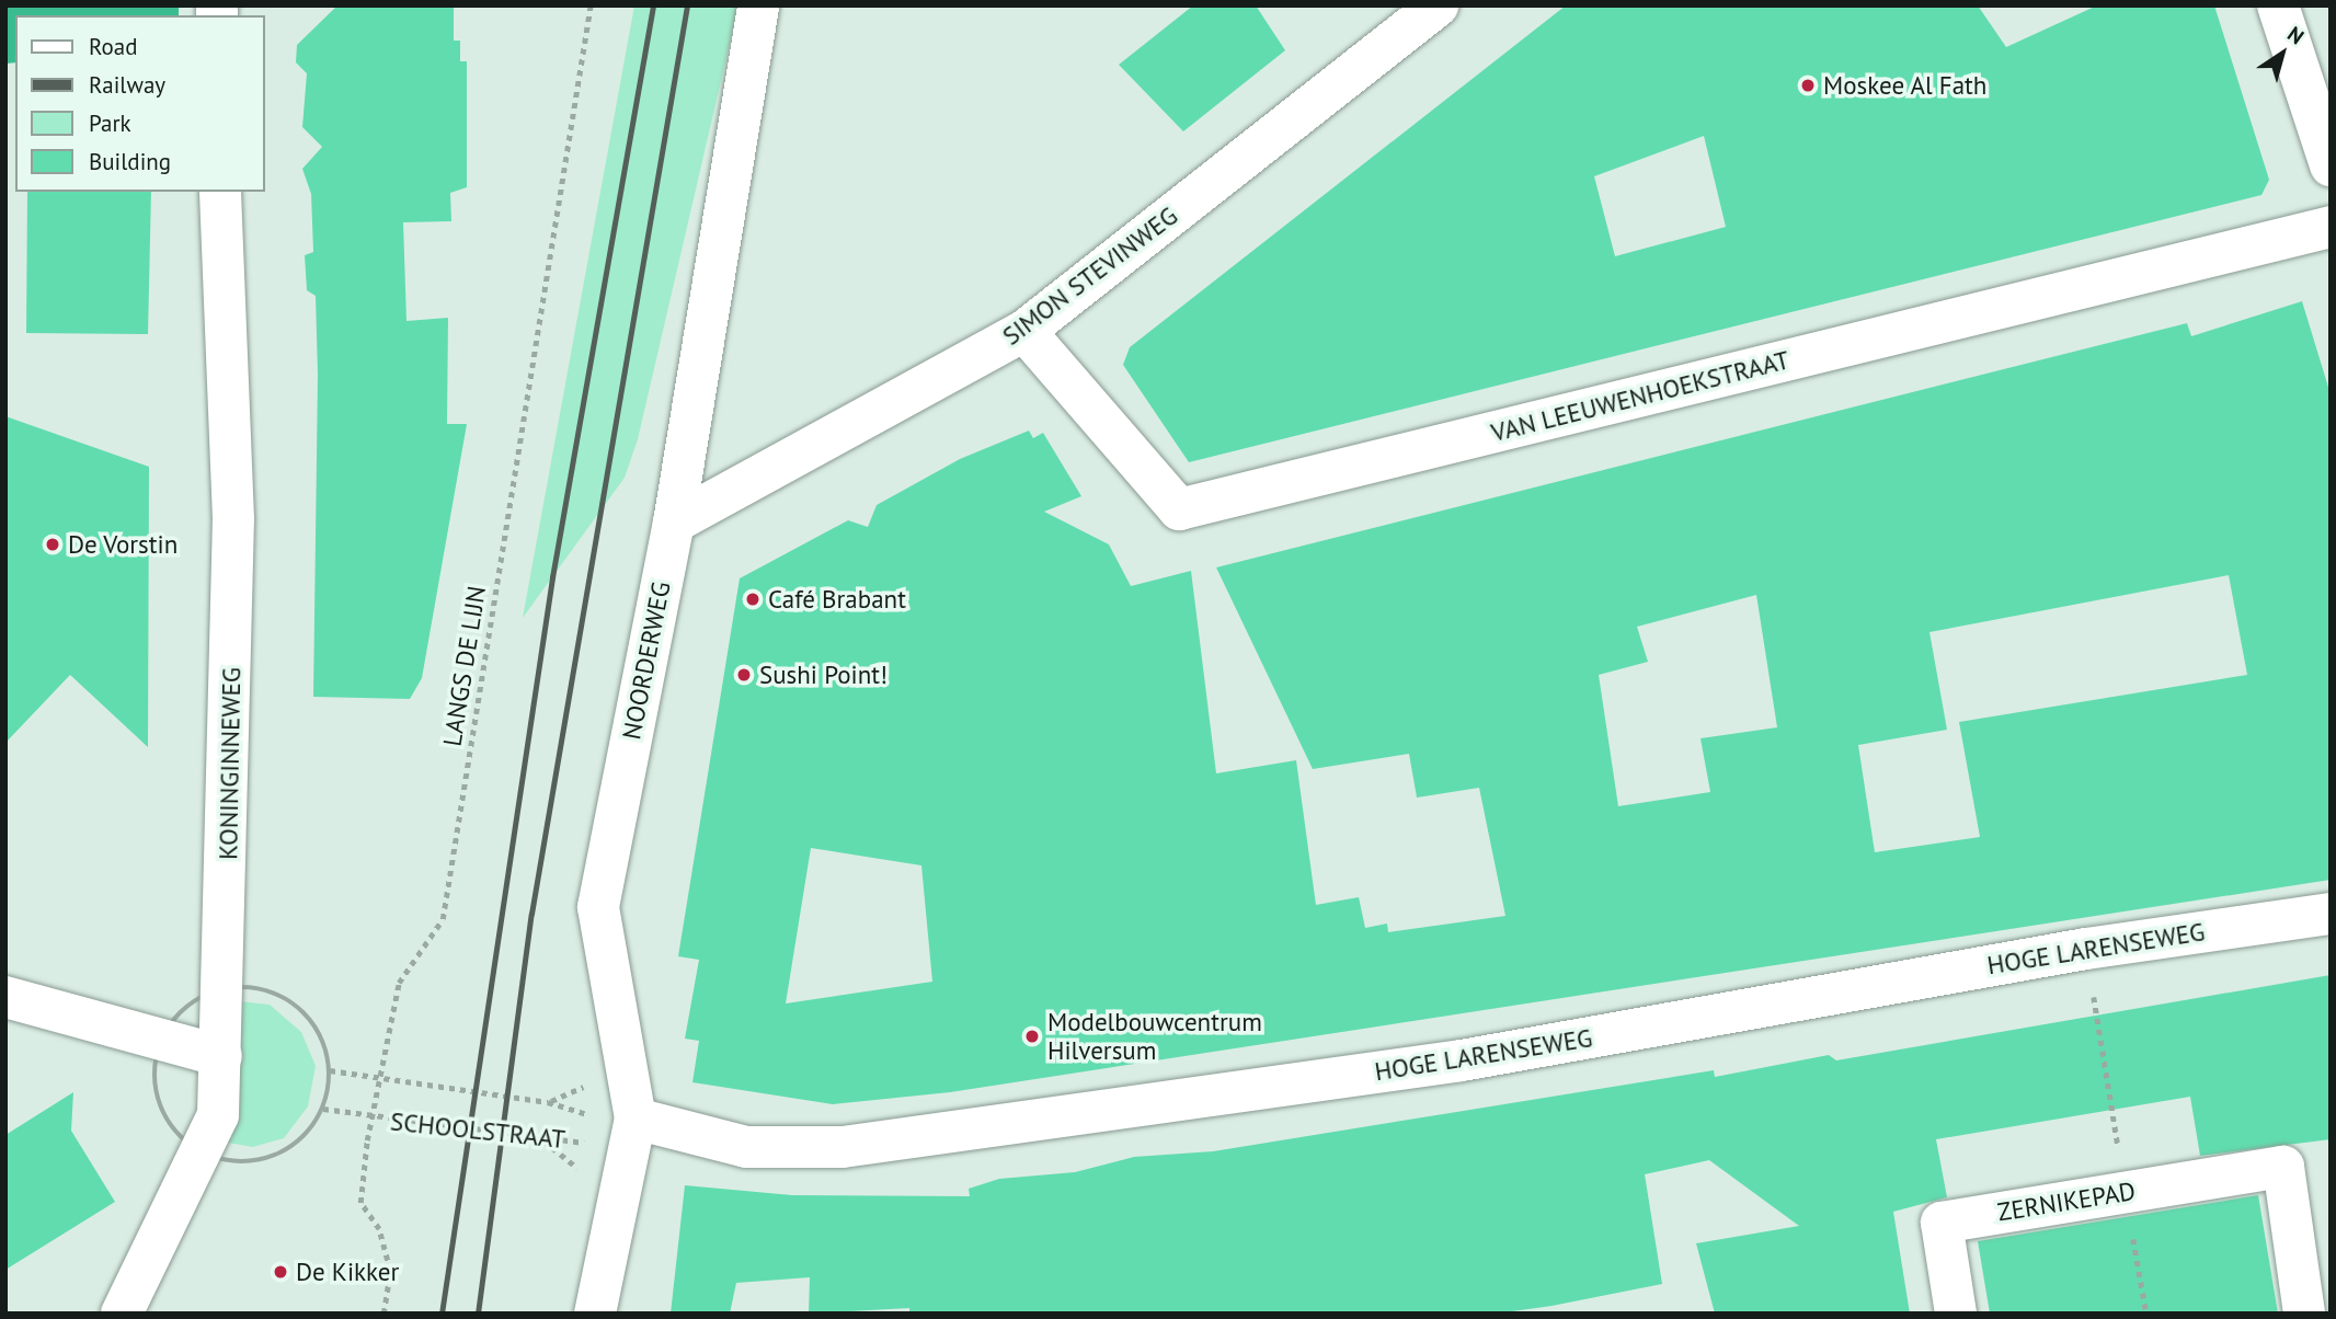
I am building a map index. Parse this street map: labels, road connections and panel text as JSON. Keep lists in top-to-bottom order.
{
  "streets": {
    "street": [
      "SIMON STEVINWEG",
      "VAN LEEUWENHOEKSTRAAT",
      "NOORDERWEG",
      "KONINGINNEWEG",
      "HOGE LARENSEWEG",
      "ZERNIKEPAD"
    ],
    "path": ["LANGS DE LIJN", "SCHOOLSTRAAT"]
  },
  "crossings": [
    ["SIMON STEVINWEG", "VAN LEEUWENHOEKSTRAAT"],
    ["SIMON STEVINWEG", "NOORDERWEG"],
    ["NOORDERWEG", "HOGE LARENSEWEG"],
    ["NOORDERWEG", "SCHOOLSTRAAT"],
    ["LANGS DE LIJN", "SCHOOLSTRAAT"],
    ["HOGE LARENSEWEG", "SCHOOLSTRAAT"]
  ],
  "places": [
    "Moskee Al Fath",
    "De Vorstin",
    "Café Brabant",
    "Sushi Point!",
    "Modelbouwcentrum Hilversum",
    "De Kikker"
  ],
  "legend": [
    "Road",
    "Railway",
    "Park",
    "Building"
  ],
  "north": "top right"
}
